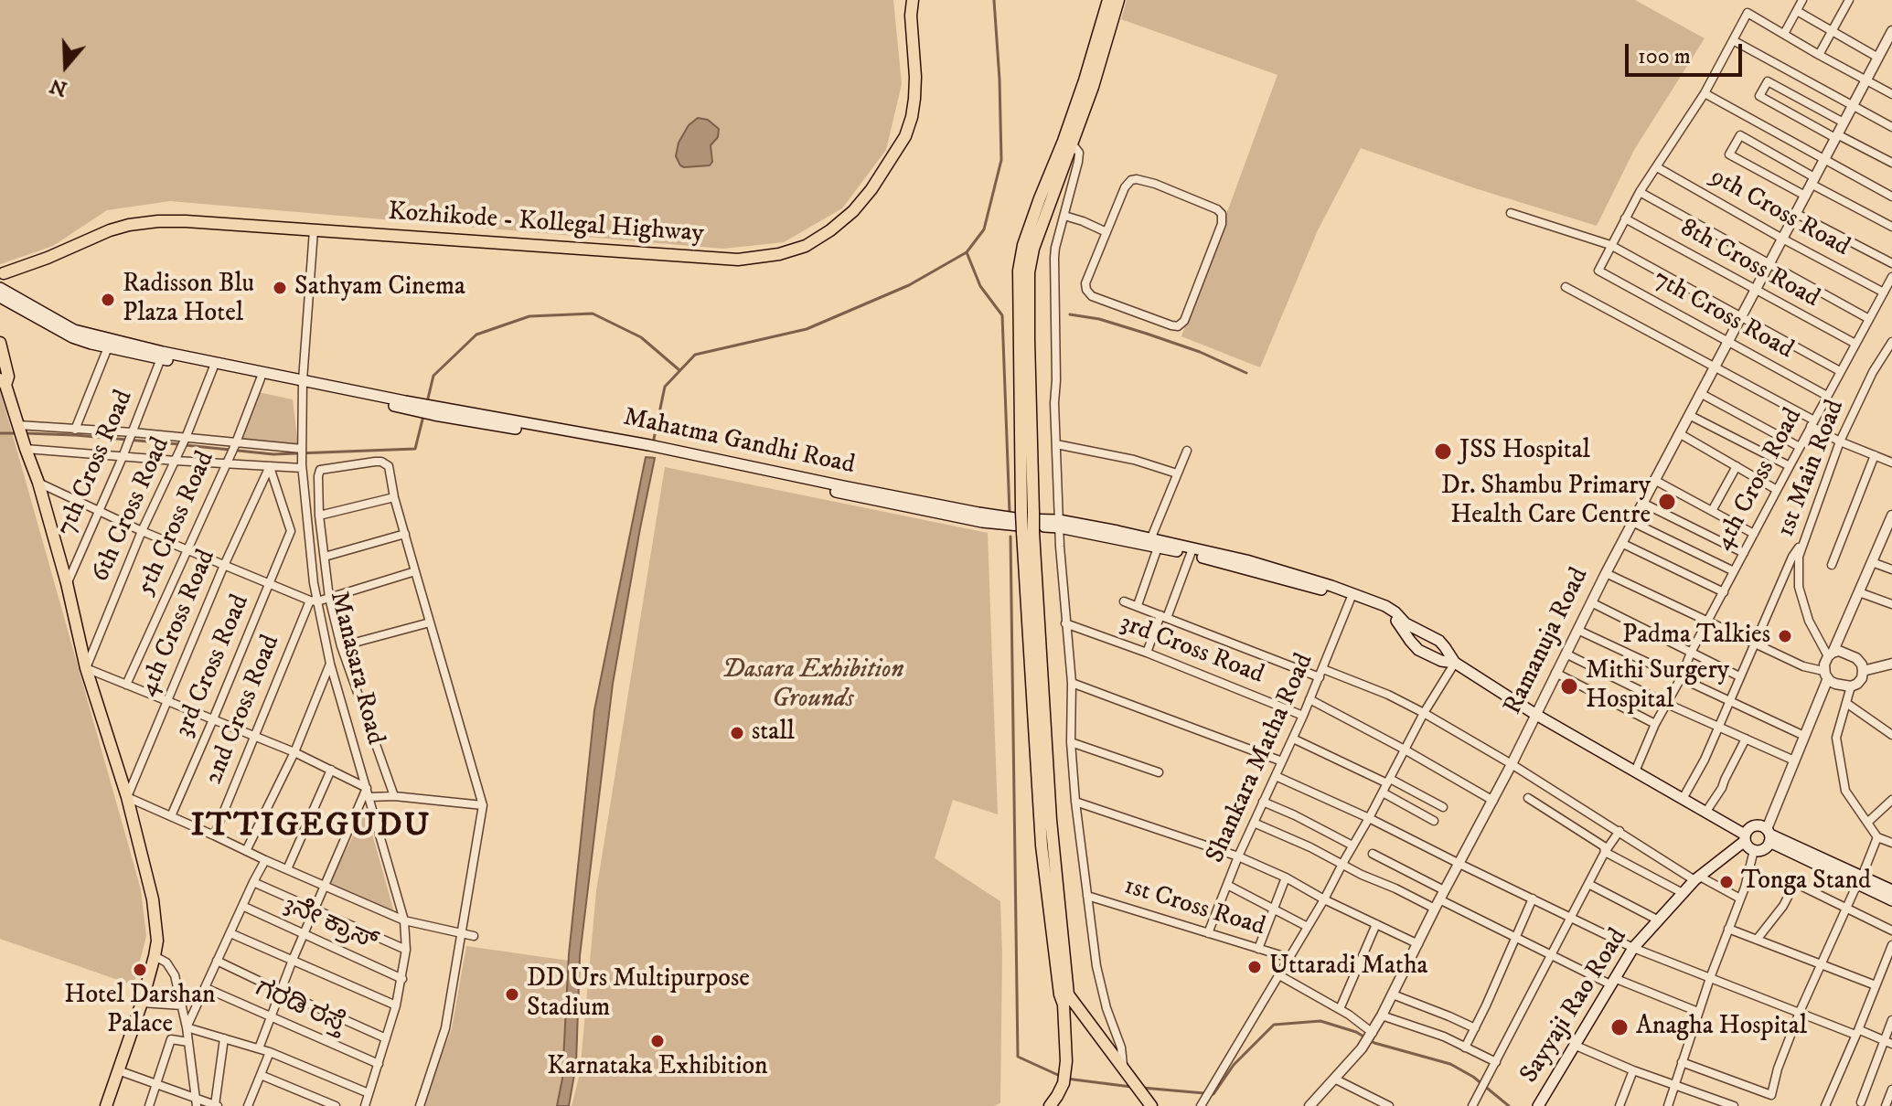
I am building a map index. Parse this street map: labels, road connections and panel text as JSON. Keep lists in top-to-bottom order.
{
  "streets": {
    "main road": ["Kozhikode - Kollegal Highway", "Mahatma Gandhi Road", "Sayyaji Rao Road"],
    "street": [
      "9th Cross Road",
      "8th Cross Road",
      "7th Cross Road",
      "1st Main Road",
      "4th Cross Road",
      "6th Cross Road",
      "5th Cross Road",
      "Ramanuja Road",
      "3rd Cross Road",
      "Manasara Road",
      "2nd Cross Road",
      "Shankara Matha Road",
      "1st Cross Road",
      "3ನೆೇ ಕ್ರಾಸ್",
      "ಗರಡಿ ರಸ್ತೆ"
    ]
  },
  "crossings": [
    ["9th Cross Road", "4th Cross Road"],
    ["9th Cross Road", "Ramanuja Road"],
    ["Kozhikode - Kollegal Highway", "Manasara Road"],
    ["8th Cross Road", "4th Cross Road"],
    ["8th Cross Road", "Ramanuja Road"],
    ["7th Cross Road", "Mahatma Gandhi Road"],
    ["7th Cross Road", "4th Cross Road"],
    ["7th Cross Road", "Ramanuja Road"],
    ["Mahatma Gandhi Road", "4th Cross Road"],
    ["Mahatma Gandhi Road", "6th Cross Road"],
    ["Mahatma Gandhi Road", "5th Cross Road"],
    ["Mahatma Gandhi Road", "Ramanuja Road"],
    ["Mahatma Gandhi Road", "Manasara Road"],
    ["Mahatma Gandhi Road", "Shankara Matha Road"],
    ["Mahatma Gandhi Road", "Sayyaji Rao Road"],
    ["4th Cross Road", "3rd Cross Road"],
    ["3rd Cross Road", "Shankara Matha Road"],
    ["Manasara Road", "2nd Cross Road"],
    ["Manasara Road", "3ನೆೇ ಕ್ರಾಸ್"],
    ["Manasara Road", "ಗರಡಿ ರಸ್ತೆ"],
    ["Shankara Matha Road", "1st Cross Road"]
  ],
  "districts": ["ITTIGEGUDU"],
  "parks": ["Dasara Exhibition Grounds"],
  "places": [
    "Sathyam Cinema",
    "Radisson Blu Plaza Hotel",
    "JSS Hospital",
    "Dr. Shambu Primary Health Care Centre",
    "Padma Talkies",
    "Mithi Surgery Hospital",
    "stall",
    "Tonga Stand",
    "Uttaradi Matha",
    "Hotel Darshan Palace",
    "DD Urs Multipurpose Stadium",
    "Anagha Hospital",
    "Karnataka Exhibition"
  ],
  "scale_bar": "100 m",
  "north": "bottom"
}
